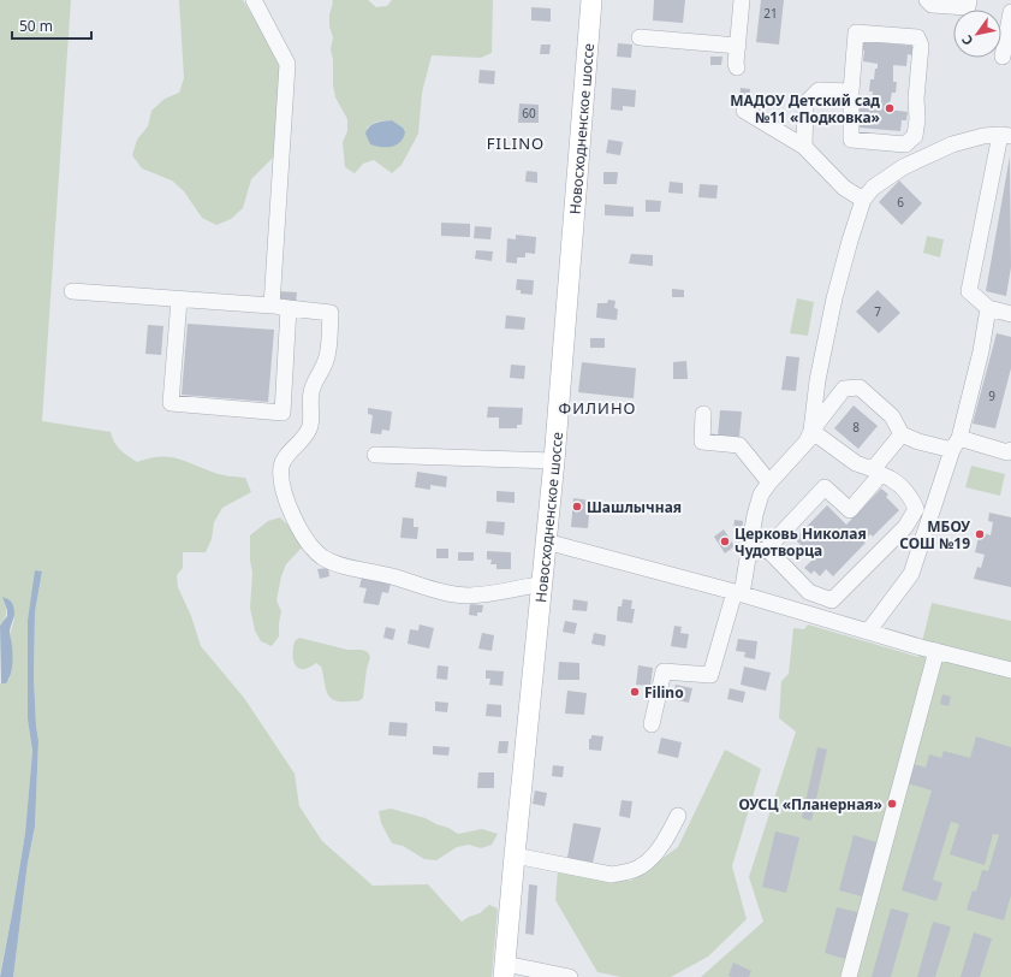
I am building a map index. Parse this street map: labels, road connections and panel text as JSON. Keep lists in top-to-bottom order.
{
  "streets": {
    "main road": ["Новосходненское шоссе"]
  },
  "districts": ["FILINO", "ФИЛИНО"],
  "places": [
    "МАДОУ Детский сад №11 «Подковка»",
    "Шашлычная",
    "МБОУ СОШ №19",
    "Церковь Николая Чудотворца",
    "Filino",
    "ОУСЦ «Планерная»"
  ],
  "house_numbers": [
    "21",
    "60",
    "6",
    "7",
    "9",
    "8"
  ],
  "scale_bar": "50 m",
  "north": "bottom left"
}
